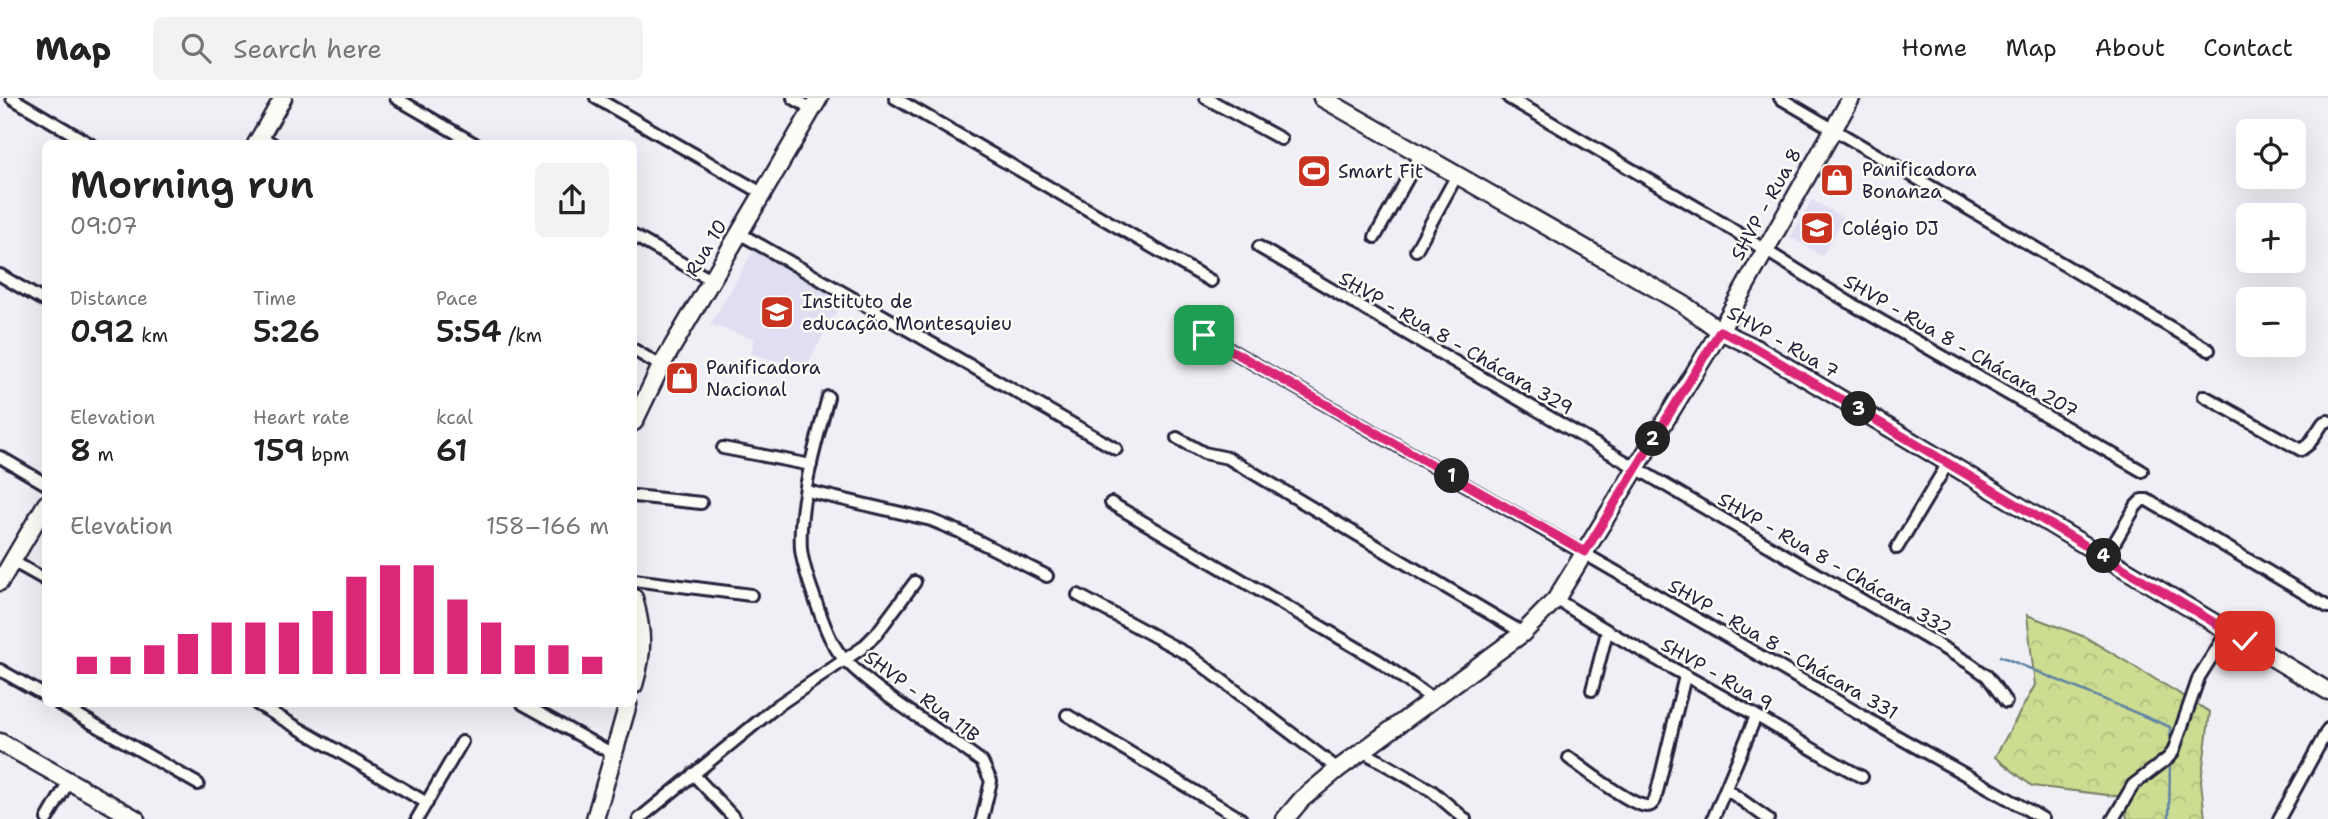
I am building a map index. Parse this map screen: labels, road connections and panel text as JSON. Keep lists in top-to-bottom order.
{
  "streets": {
    "street": [
      "SHVP - Rua 8",
      "Rua 10",
      "SHVP - Rua 7",
      "SHVP - Rua 8 - Chácara 329",
      "SHVP - Rua 8 - Chácara 207",
      "SHVP - Rua 8 - Chácara 332",
      "SHVP - Rua 8 - Chácara 331",
      "SHVP - Rua 9",
      "SHVP - Rua 11B"
    ]
  },
  "crossings": [
    ["SHVP - Rua 8", "SHVP - Rua 7"],
    ["SHVP - Rua 8", "SHVP - Rua 8 - Chácara 329"],
    ["SHVP - Rua 8", "SHVP - Rua 8 - Chácara 207"],
    ["SHVP - Rua 8", "SHVP - Rua 8 - Chácara 332"],
    ["SHVP - Rua 8", "SHVP - Rua 8 - Chácara 331"],
    ["SHVP - Rua 8", "SHVP - Rua 9"],
    ["SHVP - Rua 8 - Chácara 329", "SHVP - Rua 8 - Chácara 332"]
  ],
  "places": {
    "sports": ["Smart Fit"],
    "shop": ["Panificadora Bonanza", "Panificadora Nacional"],
    "school or university": ["Colégio DJ", "Instituto de educação Montesquieu"]
  },
  "page": {
    "header": "Map",
    "search": "Search here",
    "nav": [
      "Home",
      "Map",
      "About",
      "Contact"
    ],
    "map_buttons": ["+", "−"],
    "heading": ["Morning run", "09:07"],
    "stats": [
      ["Distance", "0.92 km"],
      ["Time", "5:26"],
      ["Pace", "5:54 /km"],
      ["Elevation", "8 m"],
      ["Heart rate", "159 bpm"],
      ["kcal", "61"]
    ],
    "pins": [
      "3",
      "2",
      "1",
      "4"
    ],
    "chart": ["Elevation", "158–166 m"]
  }
}
